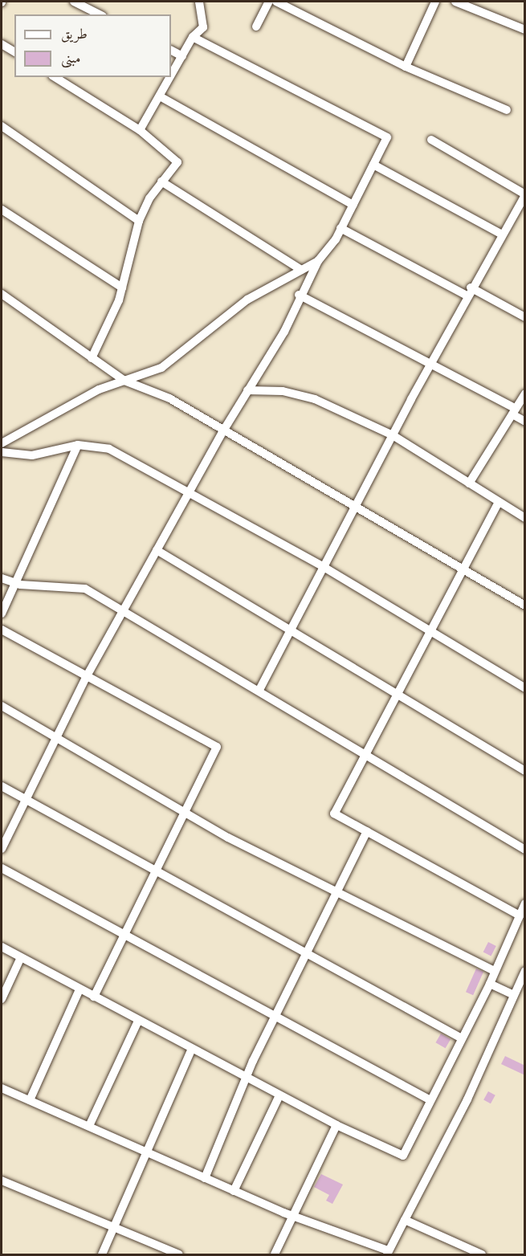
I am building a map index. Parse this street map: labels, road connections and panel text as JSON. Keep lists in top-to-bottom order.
{
  "legend": ["طريق", "مبنى"]
}
